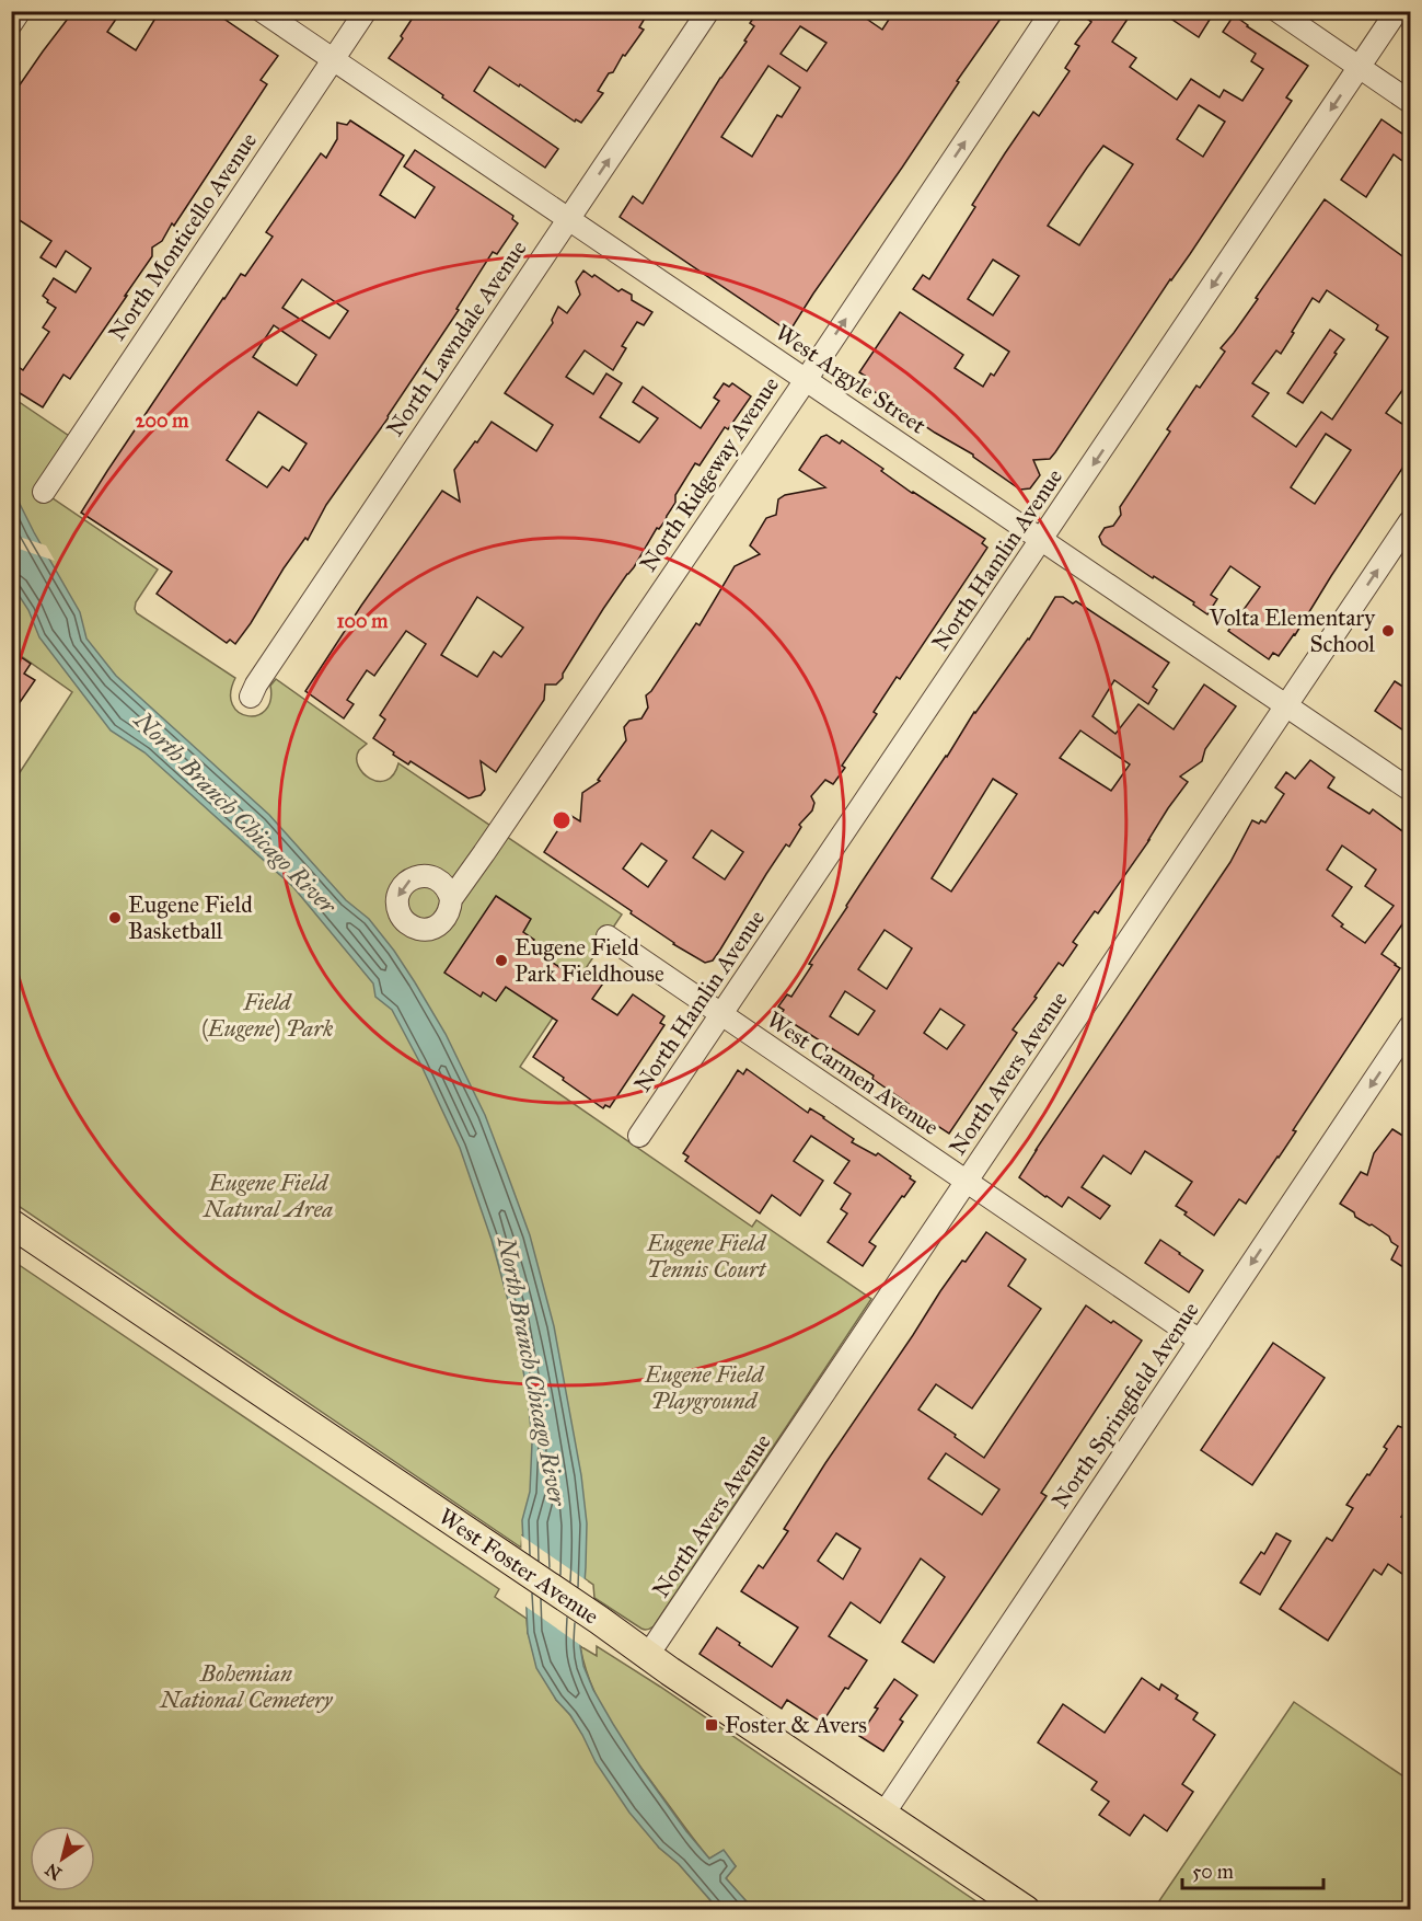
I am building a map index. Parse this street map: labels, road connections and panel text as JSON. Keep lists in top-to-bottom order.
{
  "streets": {
    "main road": ["West Foster Avenue"],
    "street": [
      "North Monticello Avenue",
      "North Lawndale Avenue",
      "West Argyle Street",
      "North Ridgeway Avenue",
      "North Hamlin Avenue",
      "West Carmen Avenue",
      "North Avers Avenue",
      "North Springfield Avenue"
    ]
  },
  "crossings": [
    ["North Monticello Avenue", "West Argyle Street"],
    ["North Lawndale Avenue", "West Argyle Street"],
    ["West Argyle Street", "North Ridgeway Avenue"],
    ["West Argyle Street", "North Hamlin Avenue"],
    ["West Argyle Street", "North Avers Avenue"],
    ["North Hamlin Avenue", "West Carmen Avenue"],
    ["West Carmen Avenue", "North Avers Avenue"],
    ["West Carmen Avenue", "North Springfield Avenue"],
    ["North Avers Avenue", "West Foster Avenue"],
    ["North Springfield Avenue", "West Foster Avenue"]
  ],
  "one_way": ["North Ridgeway Avenue", "North Hamlin Avenue", "North Springfield Avenue"],
  "water": ["North Branch Chicago River"],
  "parks": [
    "Field (Eugene) Park",
    "Eugene Field Natural Area",
    "Eugene Field Tennis Court",
    "Eugene Field Playground",
    "Bohemian National Cemetery"
  ],
  "places": {
    "other": ["Volta Elementary School", "Eugene Field Basketball", "Eugene Field Park Fieldhouse"],
    "transit": ["Foster & Avers"]
  },
  "scale_bar": "50 m",
  "north": "bottom left",
  "rings": ["200 m", "100 m"]
}
